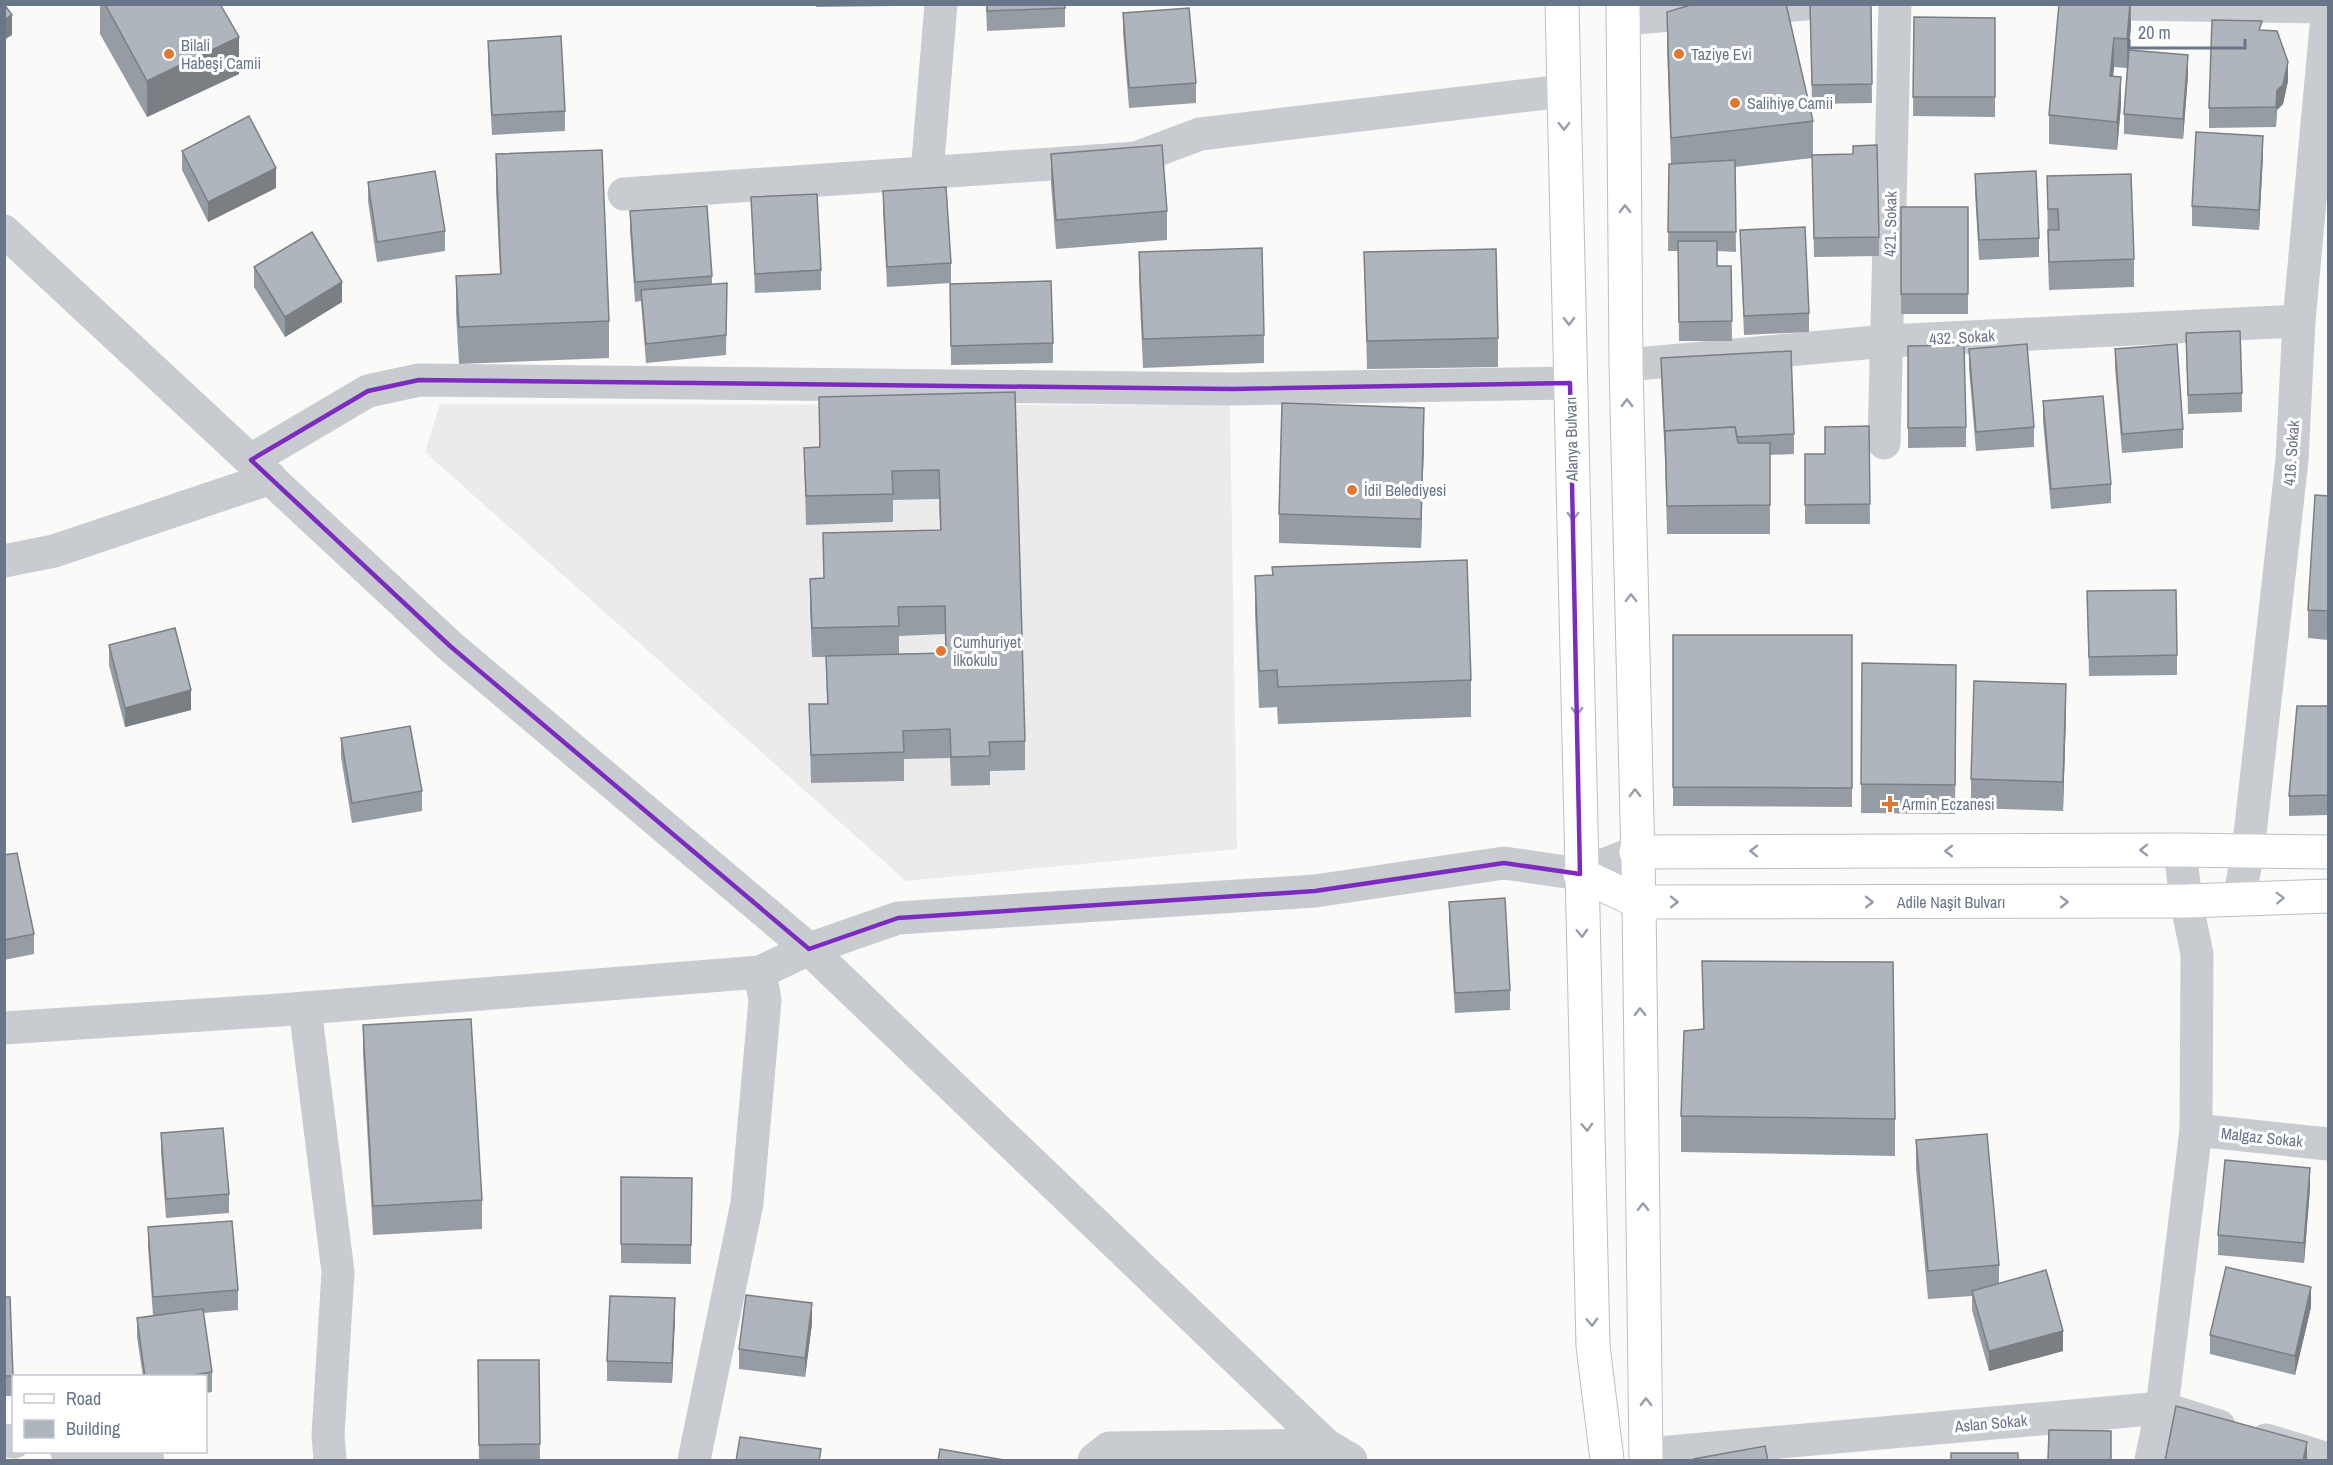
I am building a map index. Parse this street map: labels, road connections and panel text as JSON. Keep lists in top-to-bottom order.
{
  "streets": {
    "main road": ["Alanya Bulvarı", "Adile Naşit Bulvarı"],
    "street": [
      "421. Sokak",
      "432. Sokak",
      "416. Sokak",
      "Malgaz Sokak",
      "Aslan Sokak"
    ]
  },
  "crossings": [
    ["421. Sokak", "432. Sokak"],
    ["432. Sokak", "416. Sokak"],
    ["Alanya Bulvarı", "Adile Naşit Bulvarı"],
    ["416. Sokak", "Adile Naşit Bulvarı"]
  ],
  "places": {
    "other": [
      "Bilali Habeşi Camii",
      "Taziye Evi",
      "Salihiye Camii",
      "İdil Belediyesi",
      "Cumhuriyet İlkokulu"
    ],
    "health": ["Armin Eczanesi"]
  },
  "legend": ["Road", "Building"],
  "scale_bar": "20 m"
}
